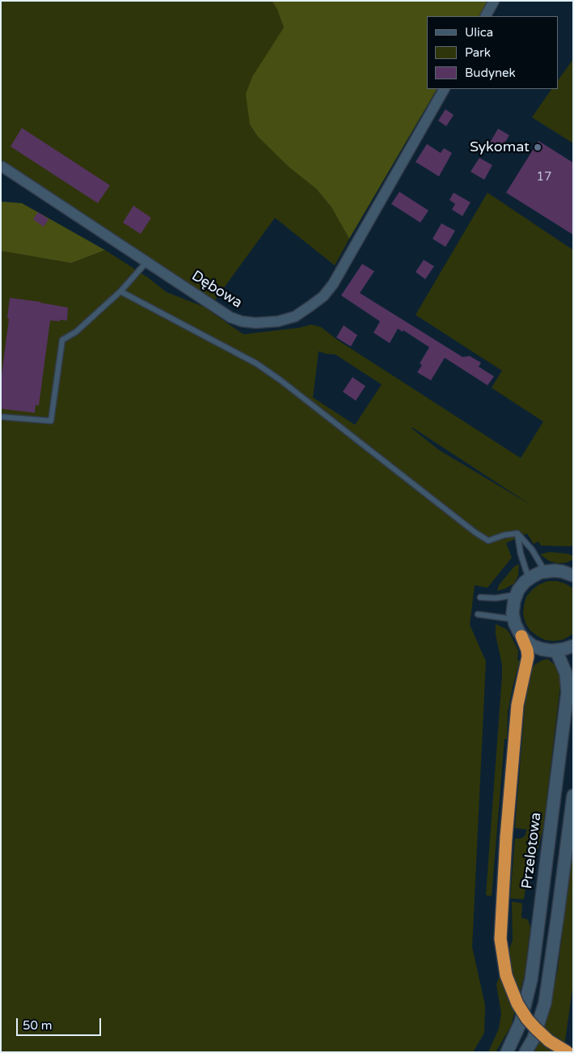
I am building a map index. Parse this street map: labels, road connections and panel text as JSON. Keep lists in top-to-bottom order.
{
  "streets": {
    "street": ["Dębowa", "Przelotowa"]
  },
  "places": ["Sykomat"],
  "house_numbers": ["17"],
  "legend": ["Ulica", "Park", "Budynek"],
  "scale_bar": "50 m"
}
